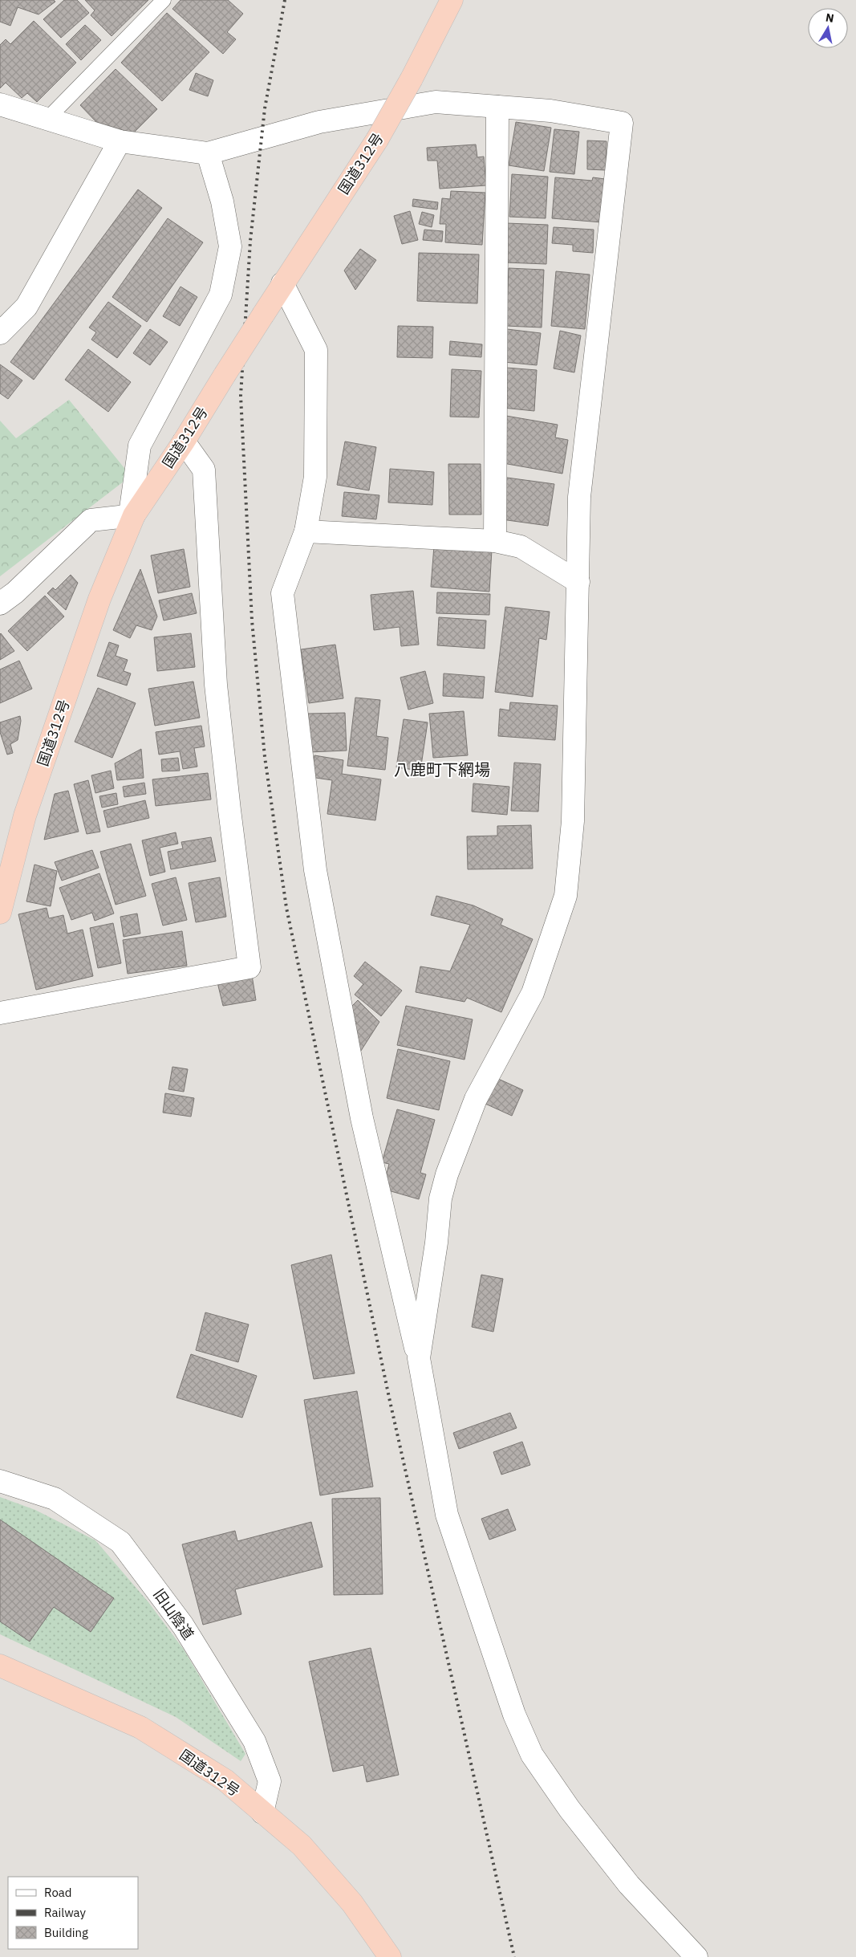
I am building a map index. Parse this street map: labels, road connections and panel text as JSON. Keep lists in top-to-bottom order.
{
  "streets": {
    "highway": ["国道312号"],
    "street": ["旧山陰道"]
  },
  "crossings": [
    ["国道312号", "旧山陰道"]
  ],
  "districts": ["八鹿町下網場"],
  "legend": ["Road", "Railway", "Building"],
  "north": "top"
}
